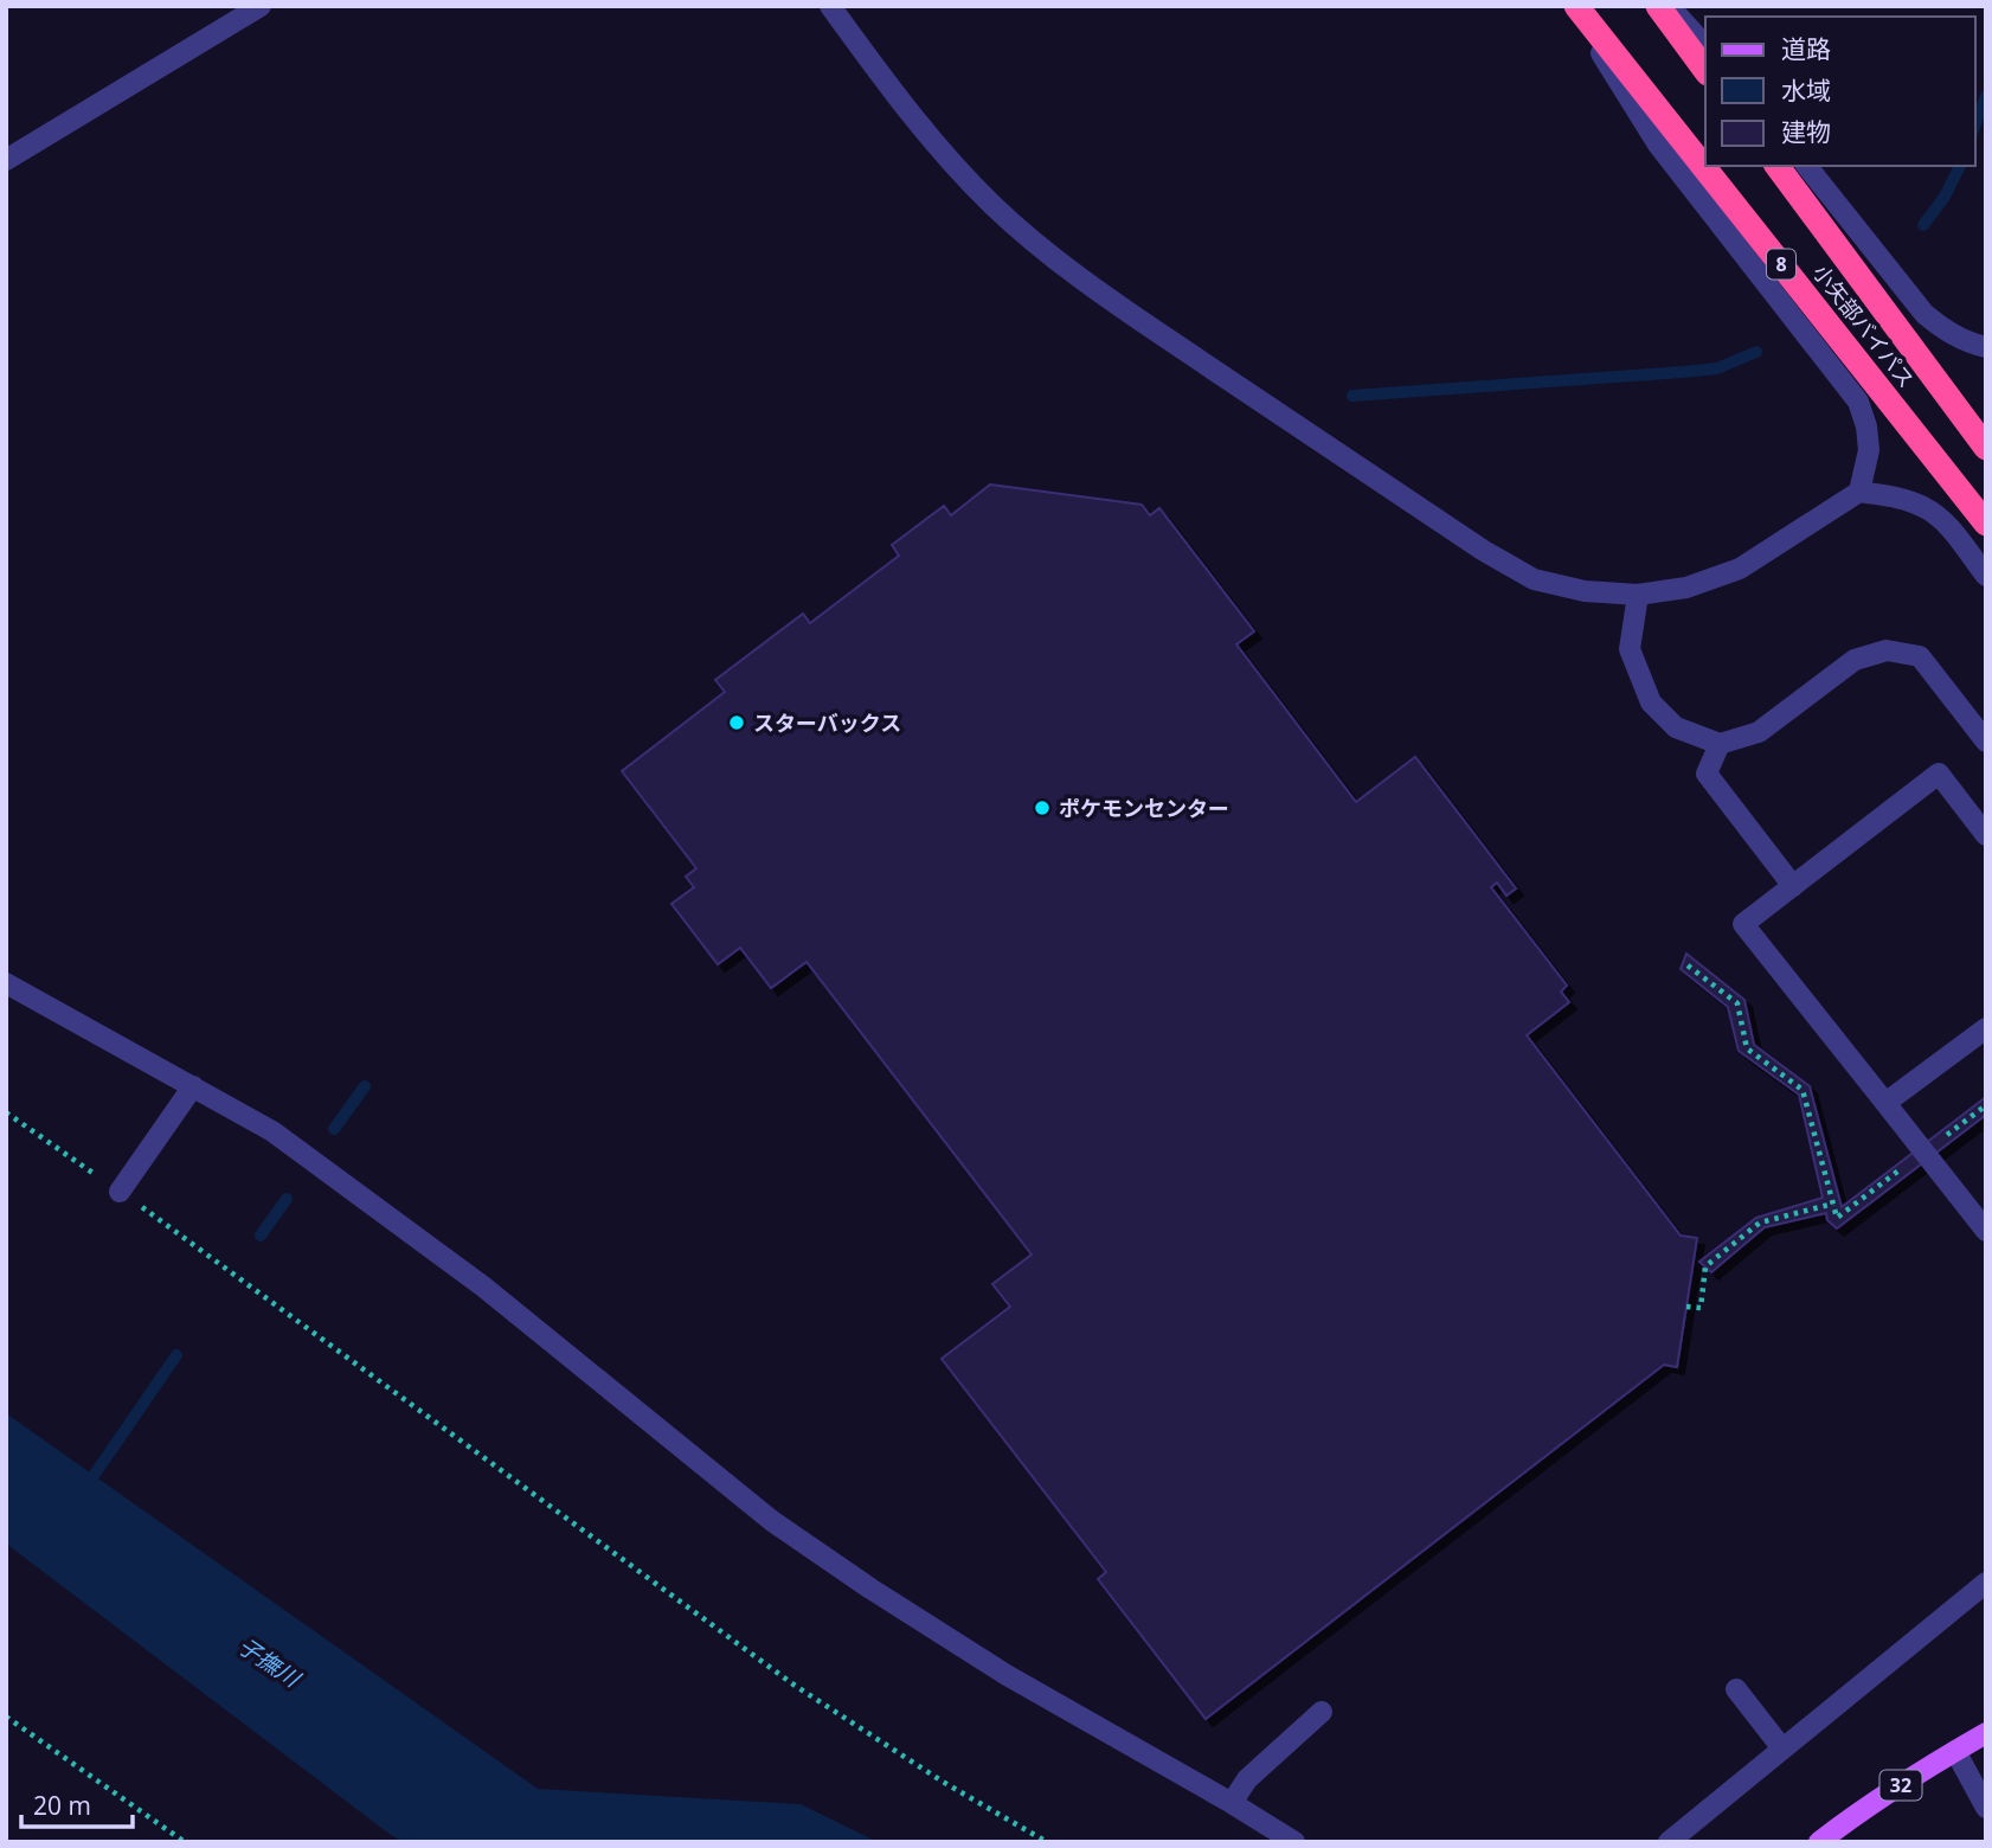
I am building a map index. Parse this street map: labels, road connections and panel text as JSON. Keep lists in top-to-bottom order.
{
  "streets": {
    "highway": ["8", "小矢部バイパス"],
    "main road": ["32"]
  },
  "water": ["子撫川"],
  "places": ["スターバックス", "ポケモンセンター"],
  "legend": ["道路", "水域", "建物"],
  "scale_bar": "20 m"
}
